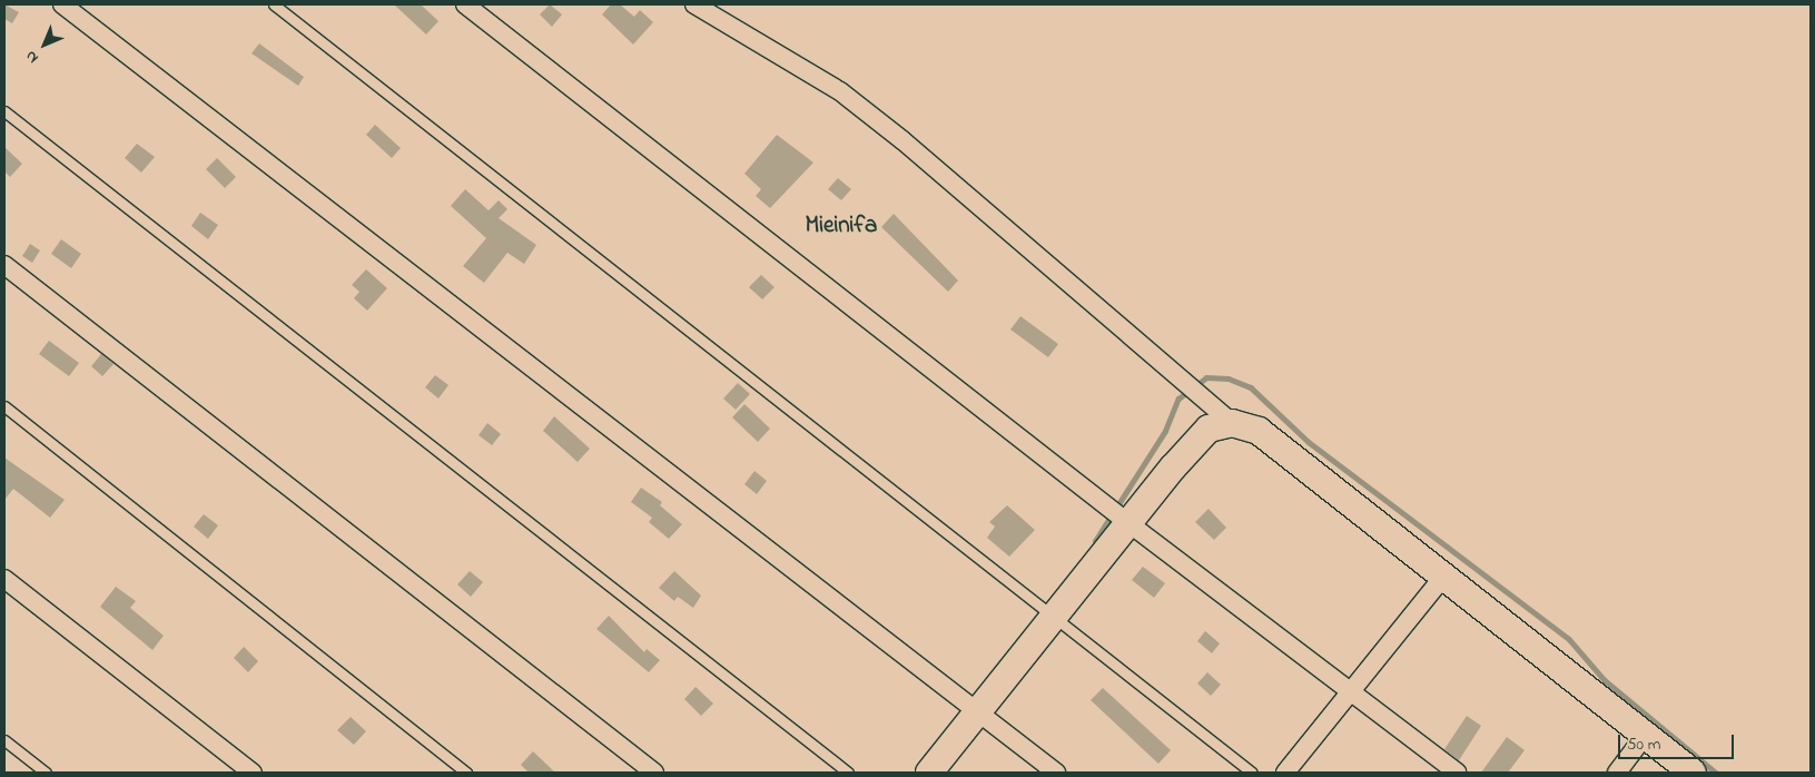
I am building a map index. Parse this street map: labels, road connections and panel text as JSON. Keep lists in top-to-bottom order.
{
  "districts": ["Mieinifa"],
  "scale_bar": "50 m",
  "north": "bottom left"
}
